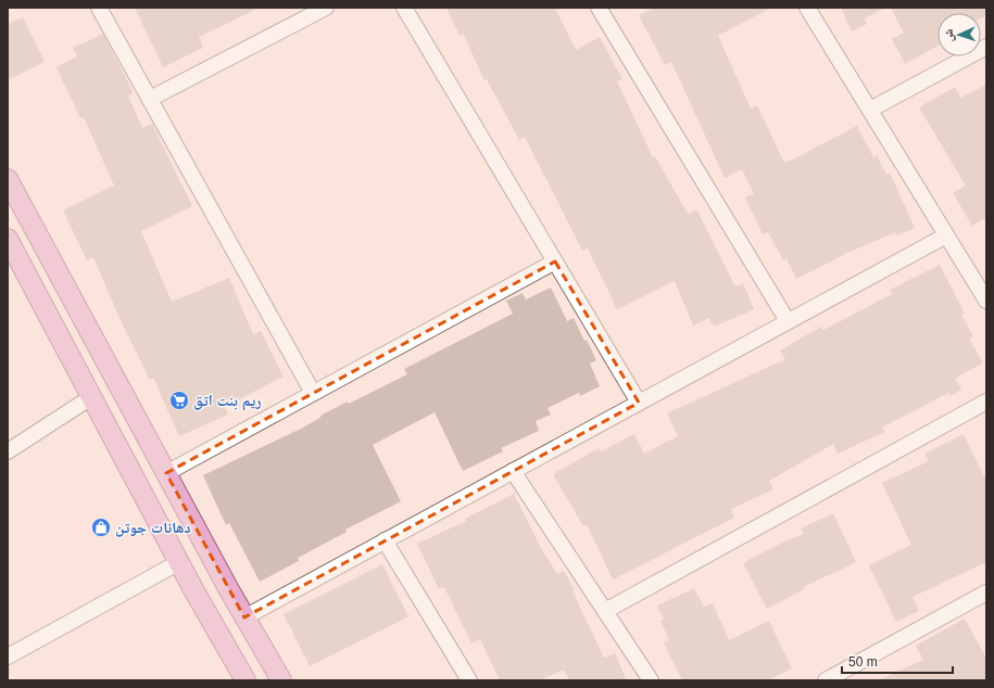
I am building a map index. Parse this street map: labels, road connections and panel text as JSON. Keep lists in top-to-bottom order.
{
  "places": {
    "supermarket": ["ريم بنت اتق"],
    "shop": ["دهانات جوتن"]
  },
  "scale_bar": "50 m",
  "north": "left"
}
